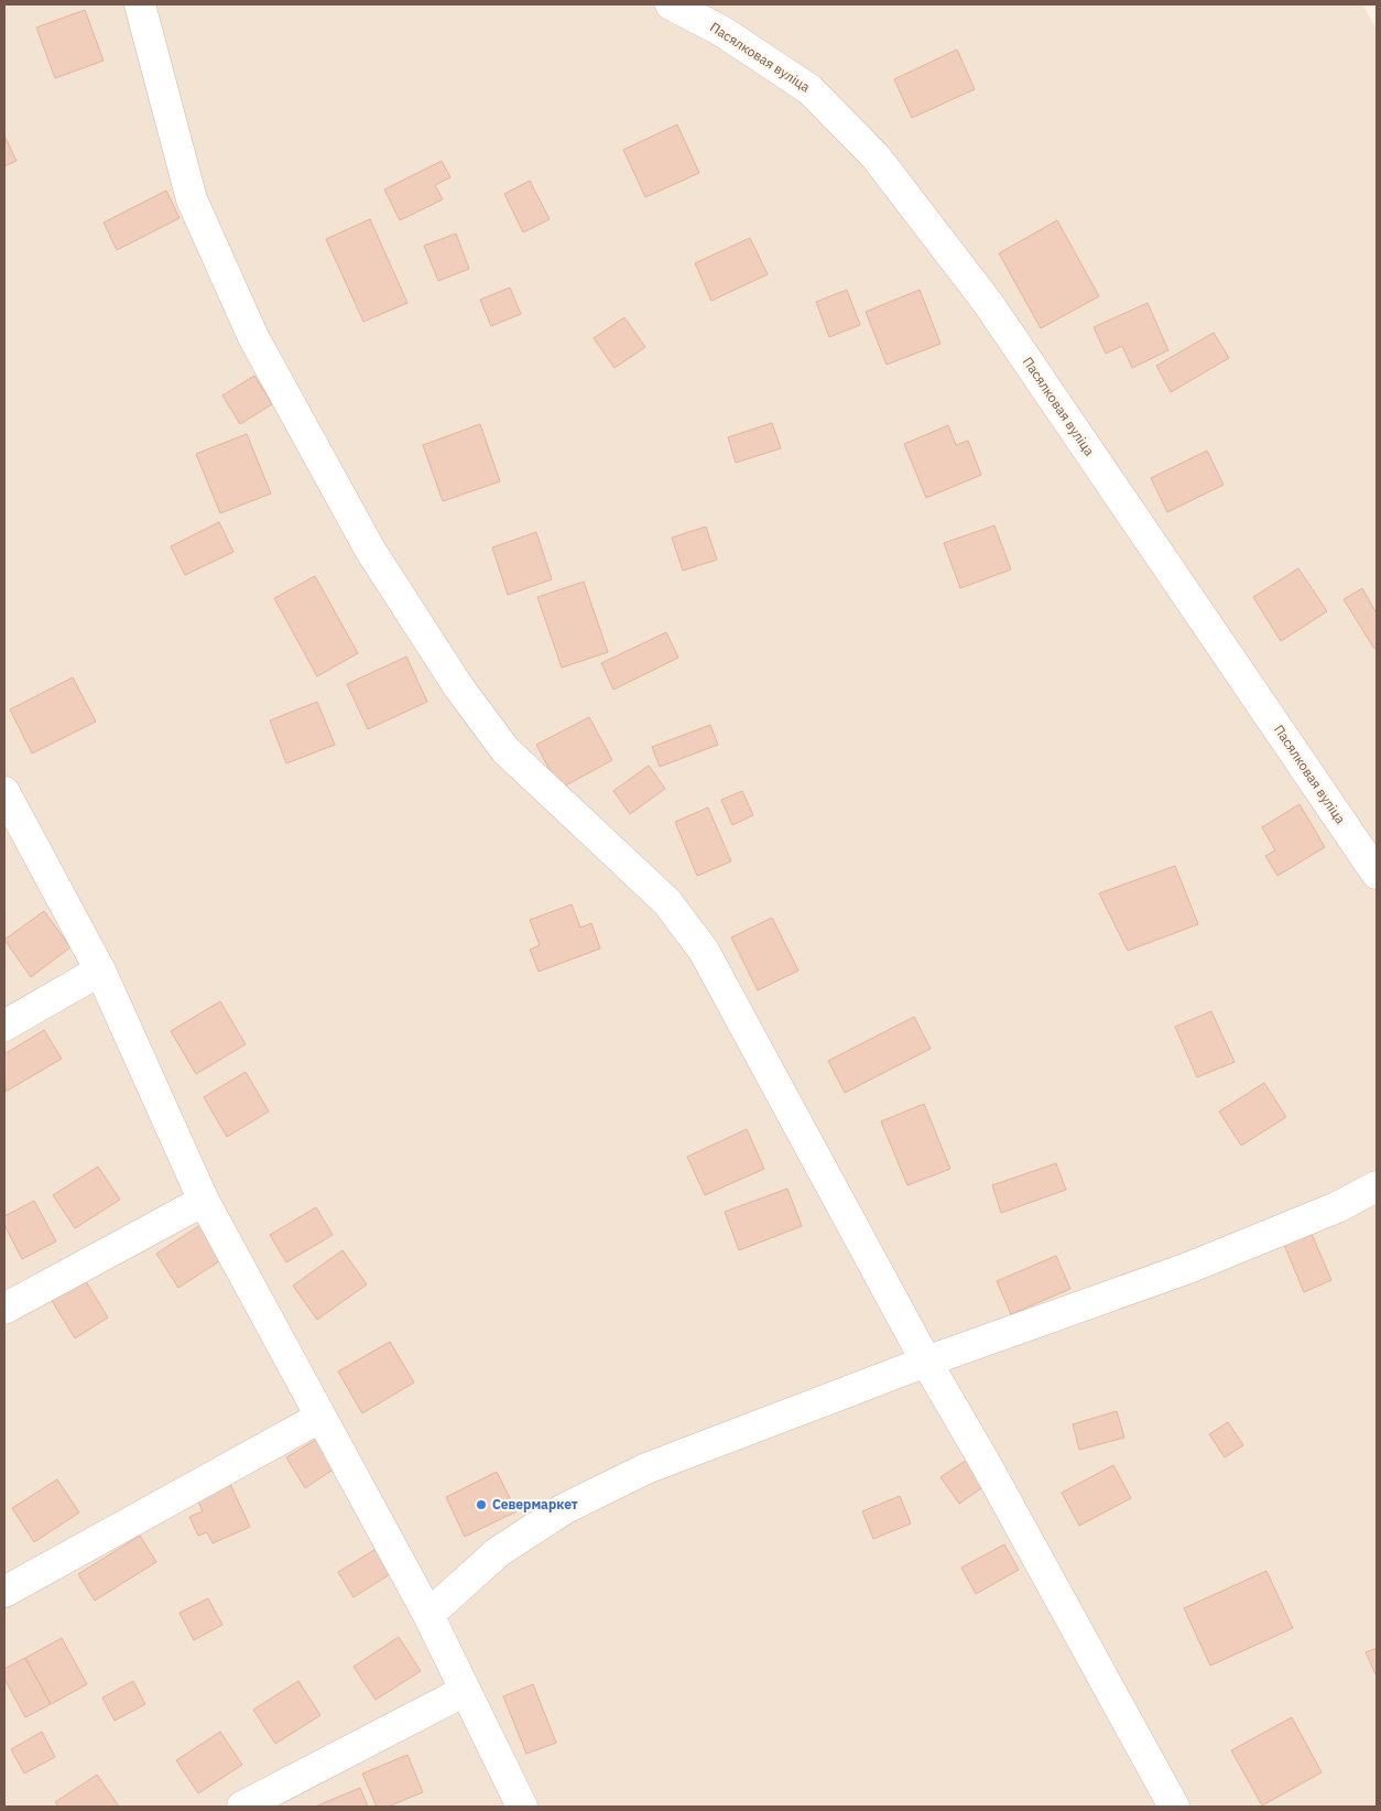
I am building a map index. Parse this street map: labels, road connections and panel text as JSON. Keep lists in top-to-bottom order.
{
  "streets": {
    "street": ["Пасялковая вуліца"]
  },
  "places": ["Севермаркет"]
}
